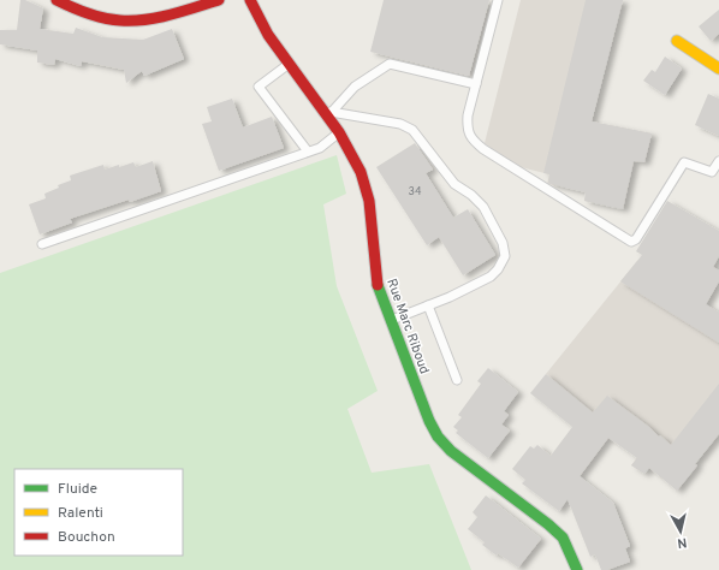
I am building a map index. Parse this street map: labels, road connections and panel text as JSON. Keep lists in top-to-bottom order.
{
  "streets": {
    "street": ["Rue Marc Riboud"]
  },
  "house_numbers": ["34"],
  "legend": ["Fluide", "Ralenti", "Bouchon"],
  "north": "bottom"
}
